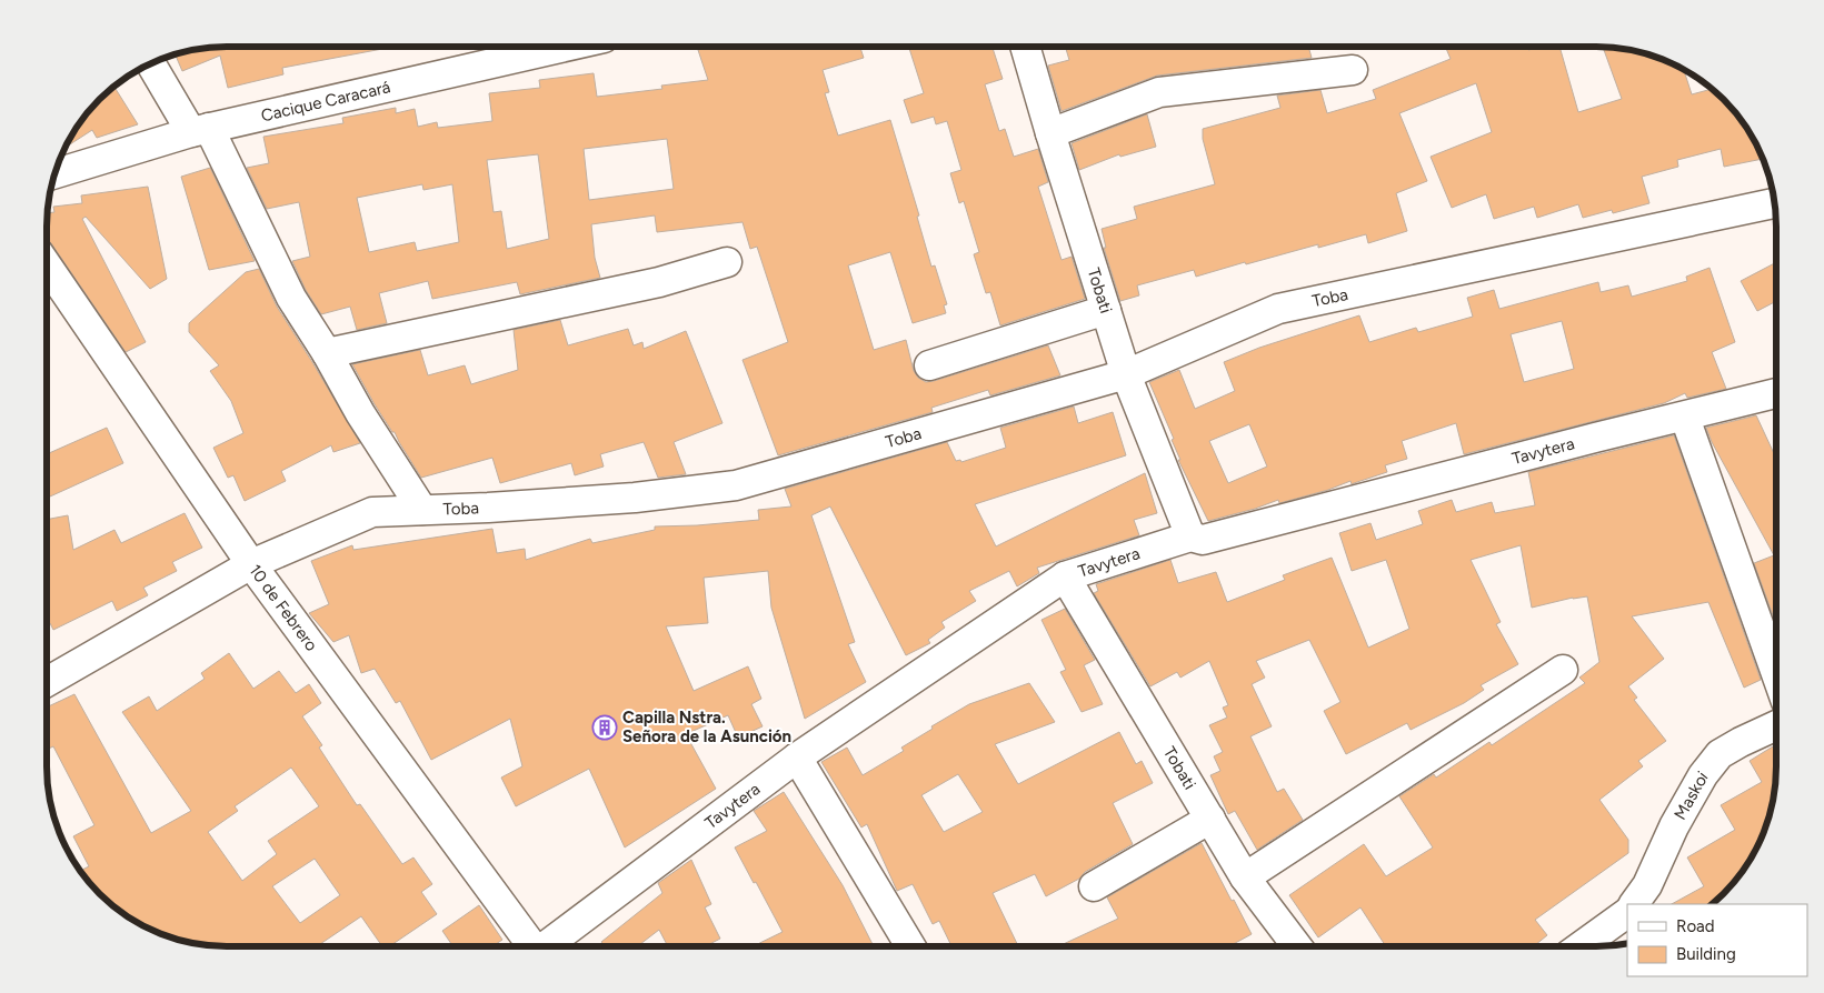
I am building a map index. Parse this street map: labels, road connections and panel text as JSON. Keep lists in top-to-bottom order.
{
  "streets": {
    "street": [
      "Cacique Caracará",
      "Tobati",
      "Toba",
      "Tavytera",
      "10 de Febrero",
      "Maskoi"
    ]
  },
  "crossings": [
    ["Tobati", "Toba"],
    ["Tobati", "Tavytera"],
    ["Toba", "10 de Febrero"]
  ],
  "places": {
    "building": ["Capilla Nstra. Señora de la Asunción"]
  },
  "legend": ["Road", "Building"]
}
